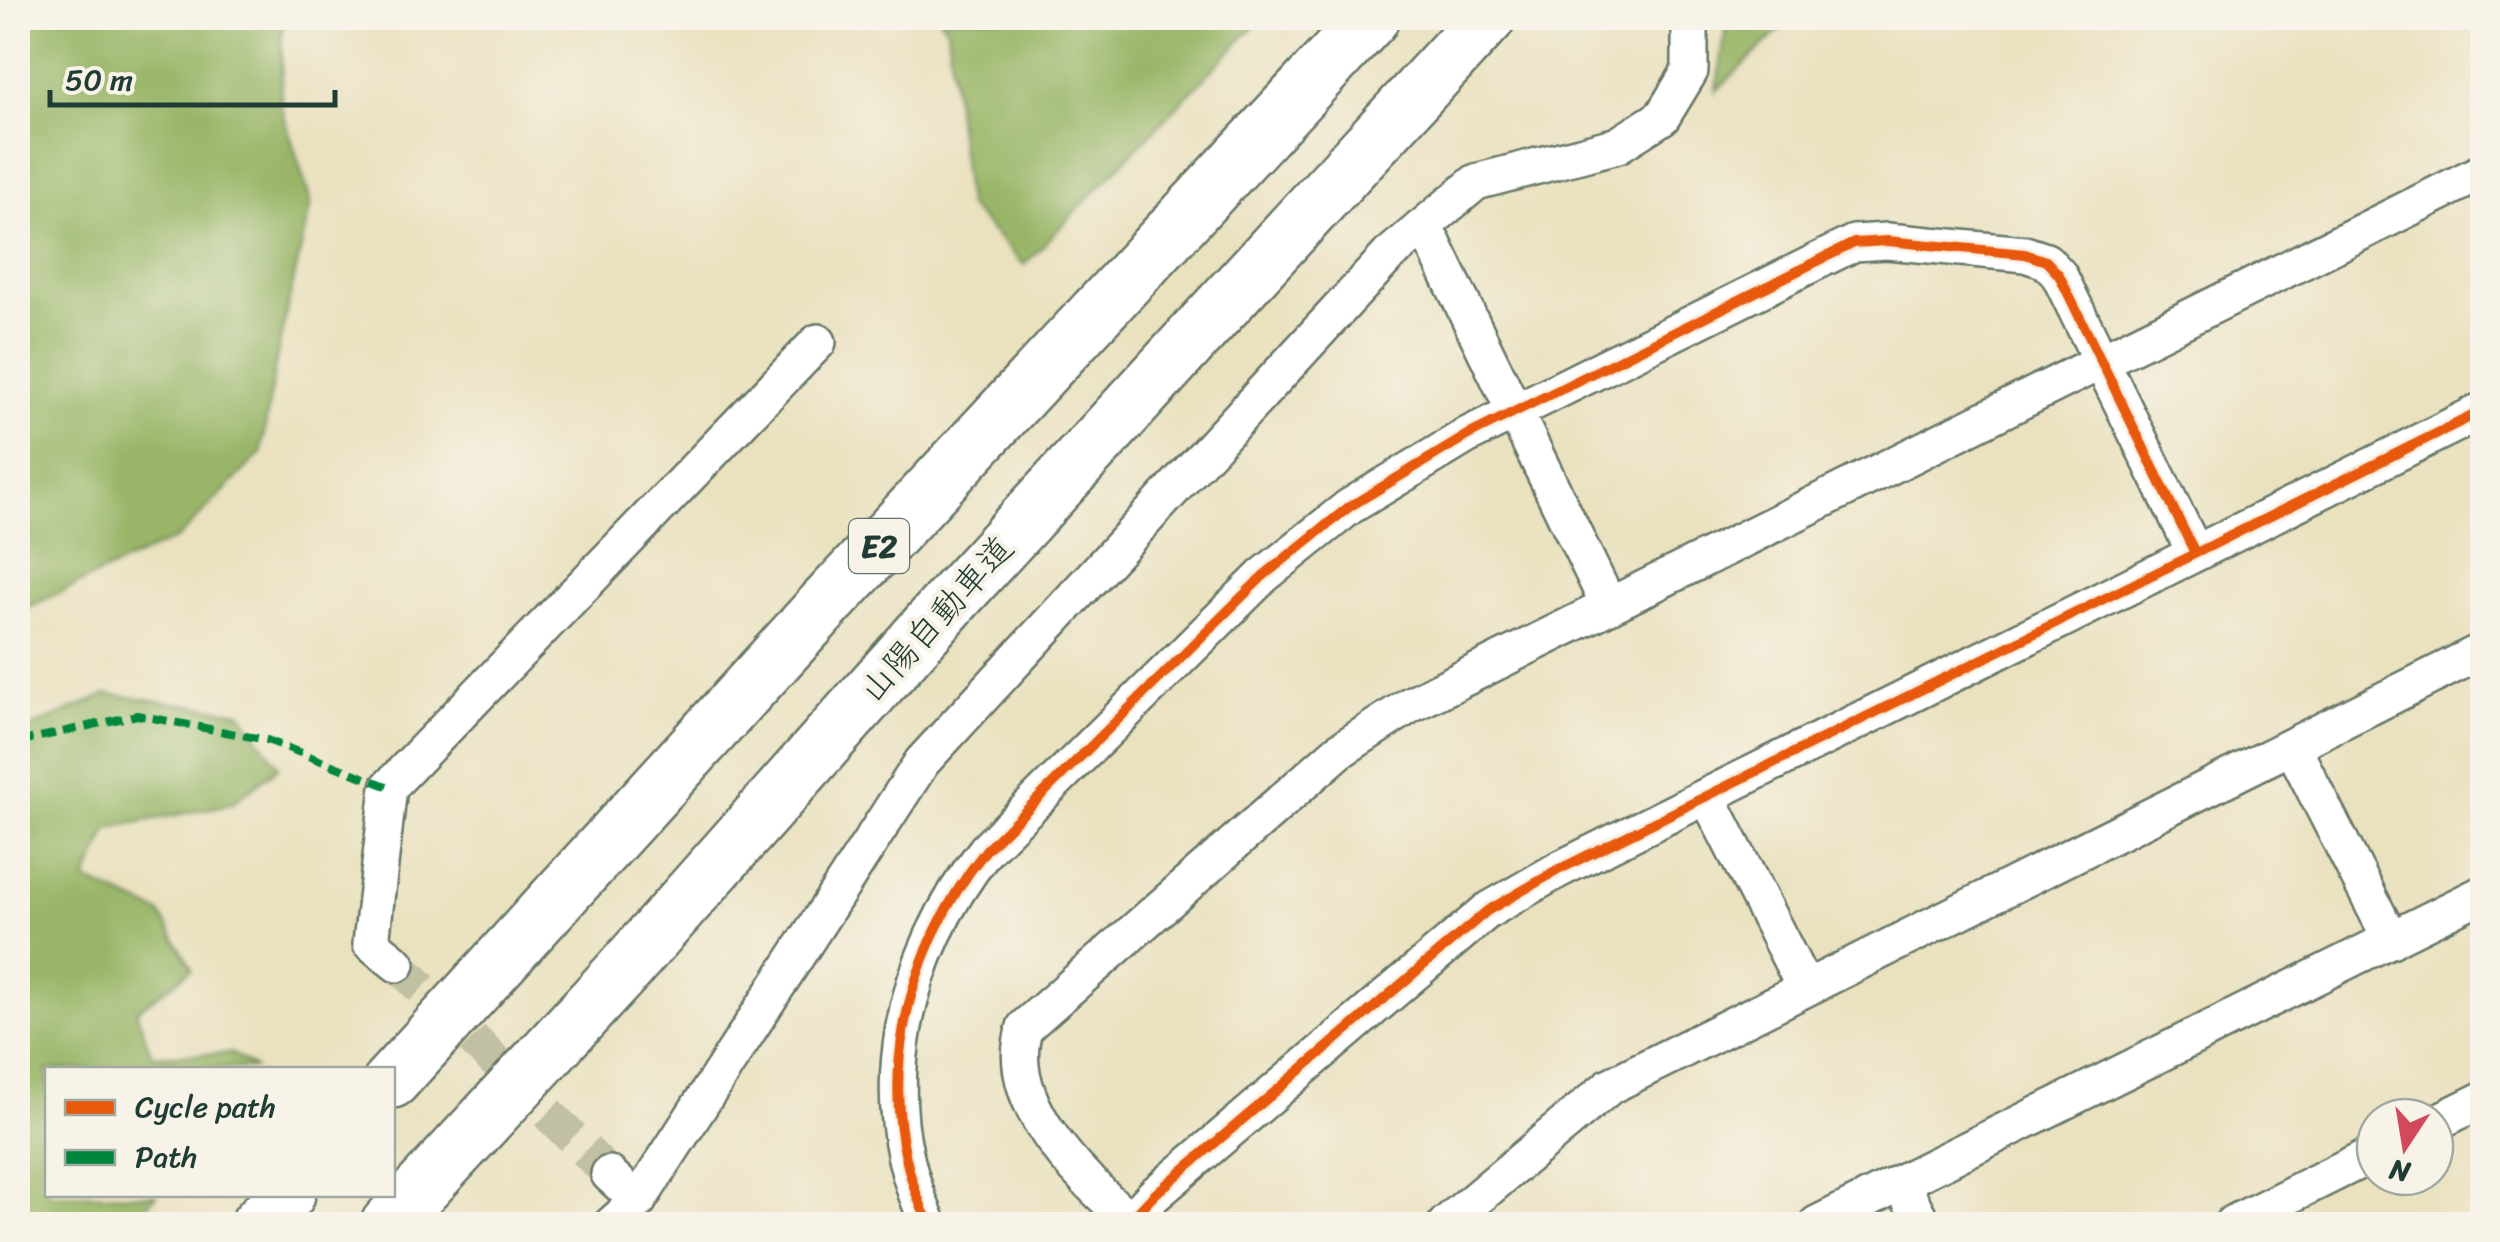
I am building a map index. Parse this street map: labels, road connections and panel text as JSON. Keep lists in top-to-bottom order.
{
  "streets": {
    "highway": ["E2", "山陽自動車道"]
  },
  "legend": ["Cycle path", "Path"],
  "scale_bar": "50 m",
  "north": "bottom"
}
